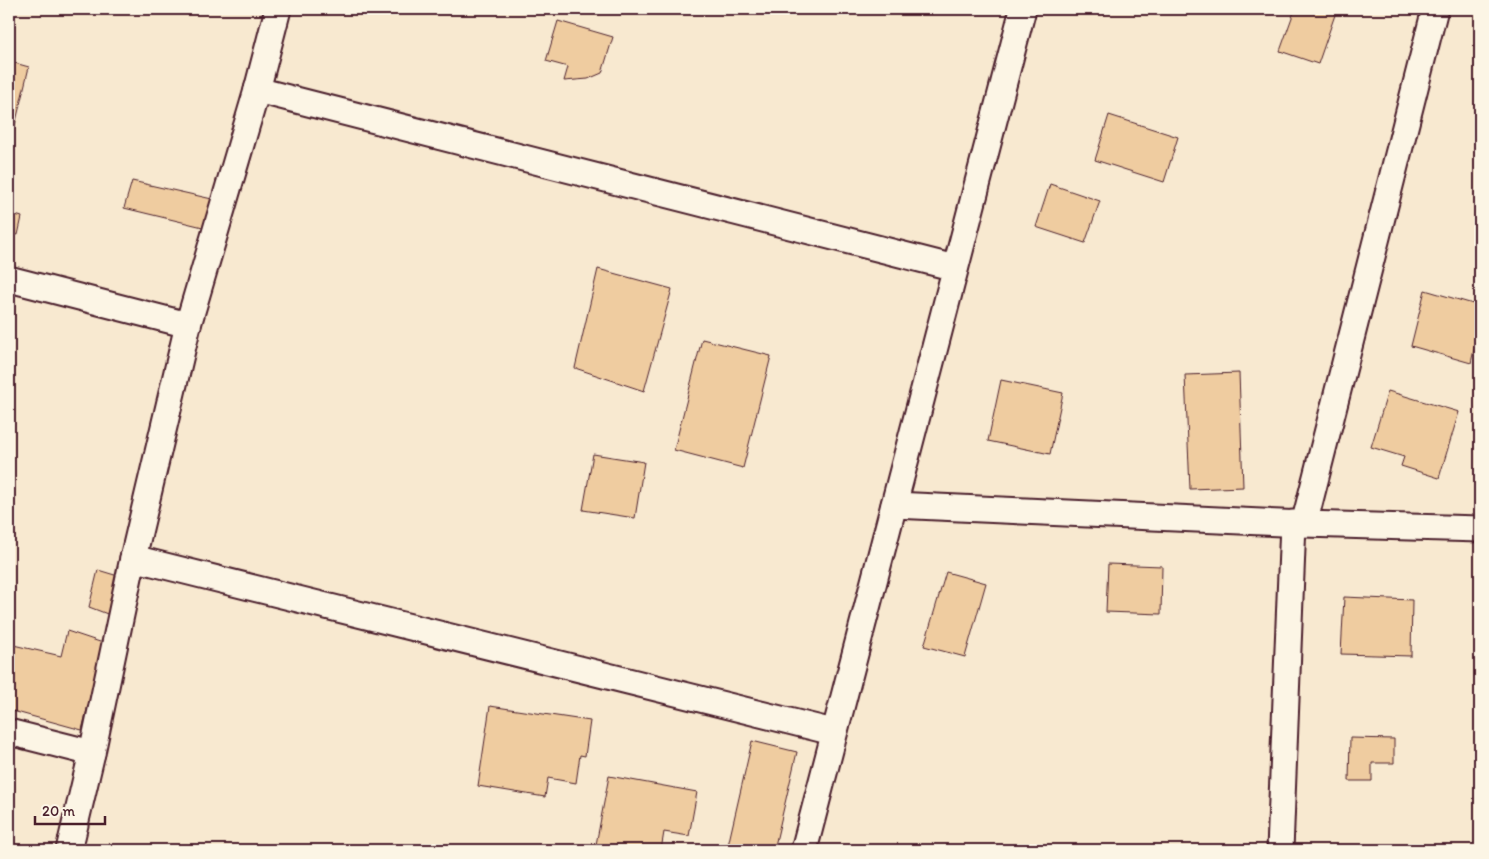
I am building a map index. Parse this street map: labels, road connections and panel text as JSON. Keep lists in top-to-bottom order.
{
  "scale_bar": "20 m"
}
